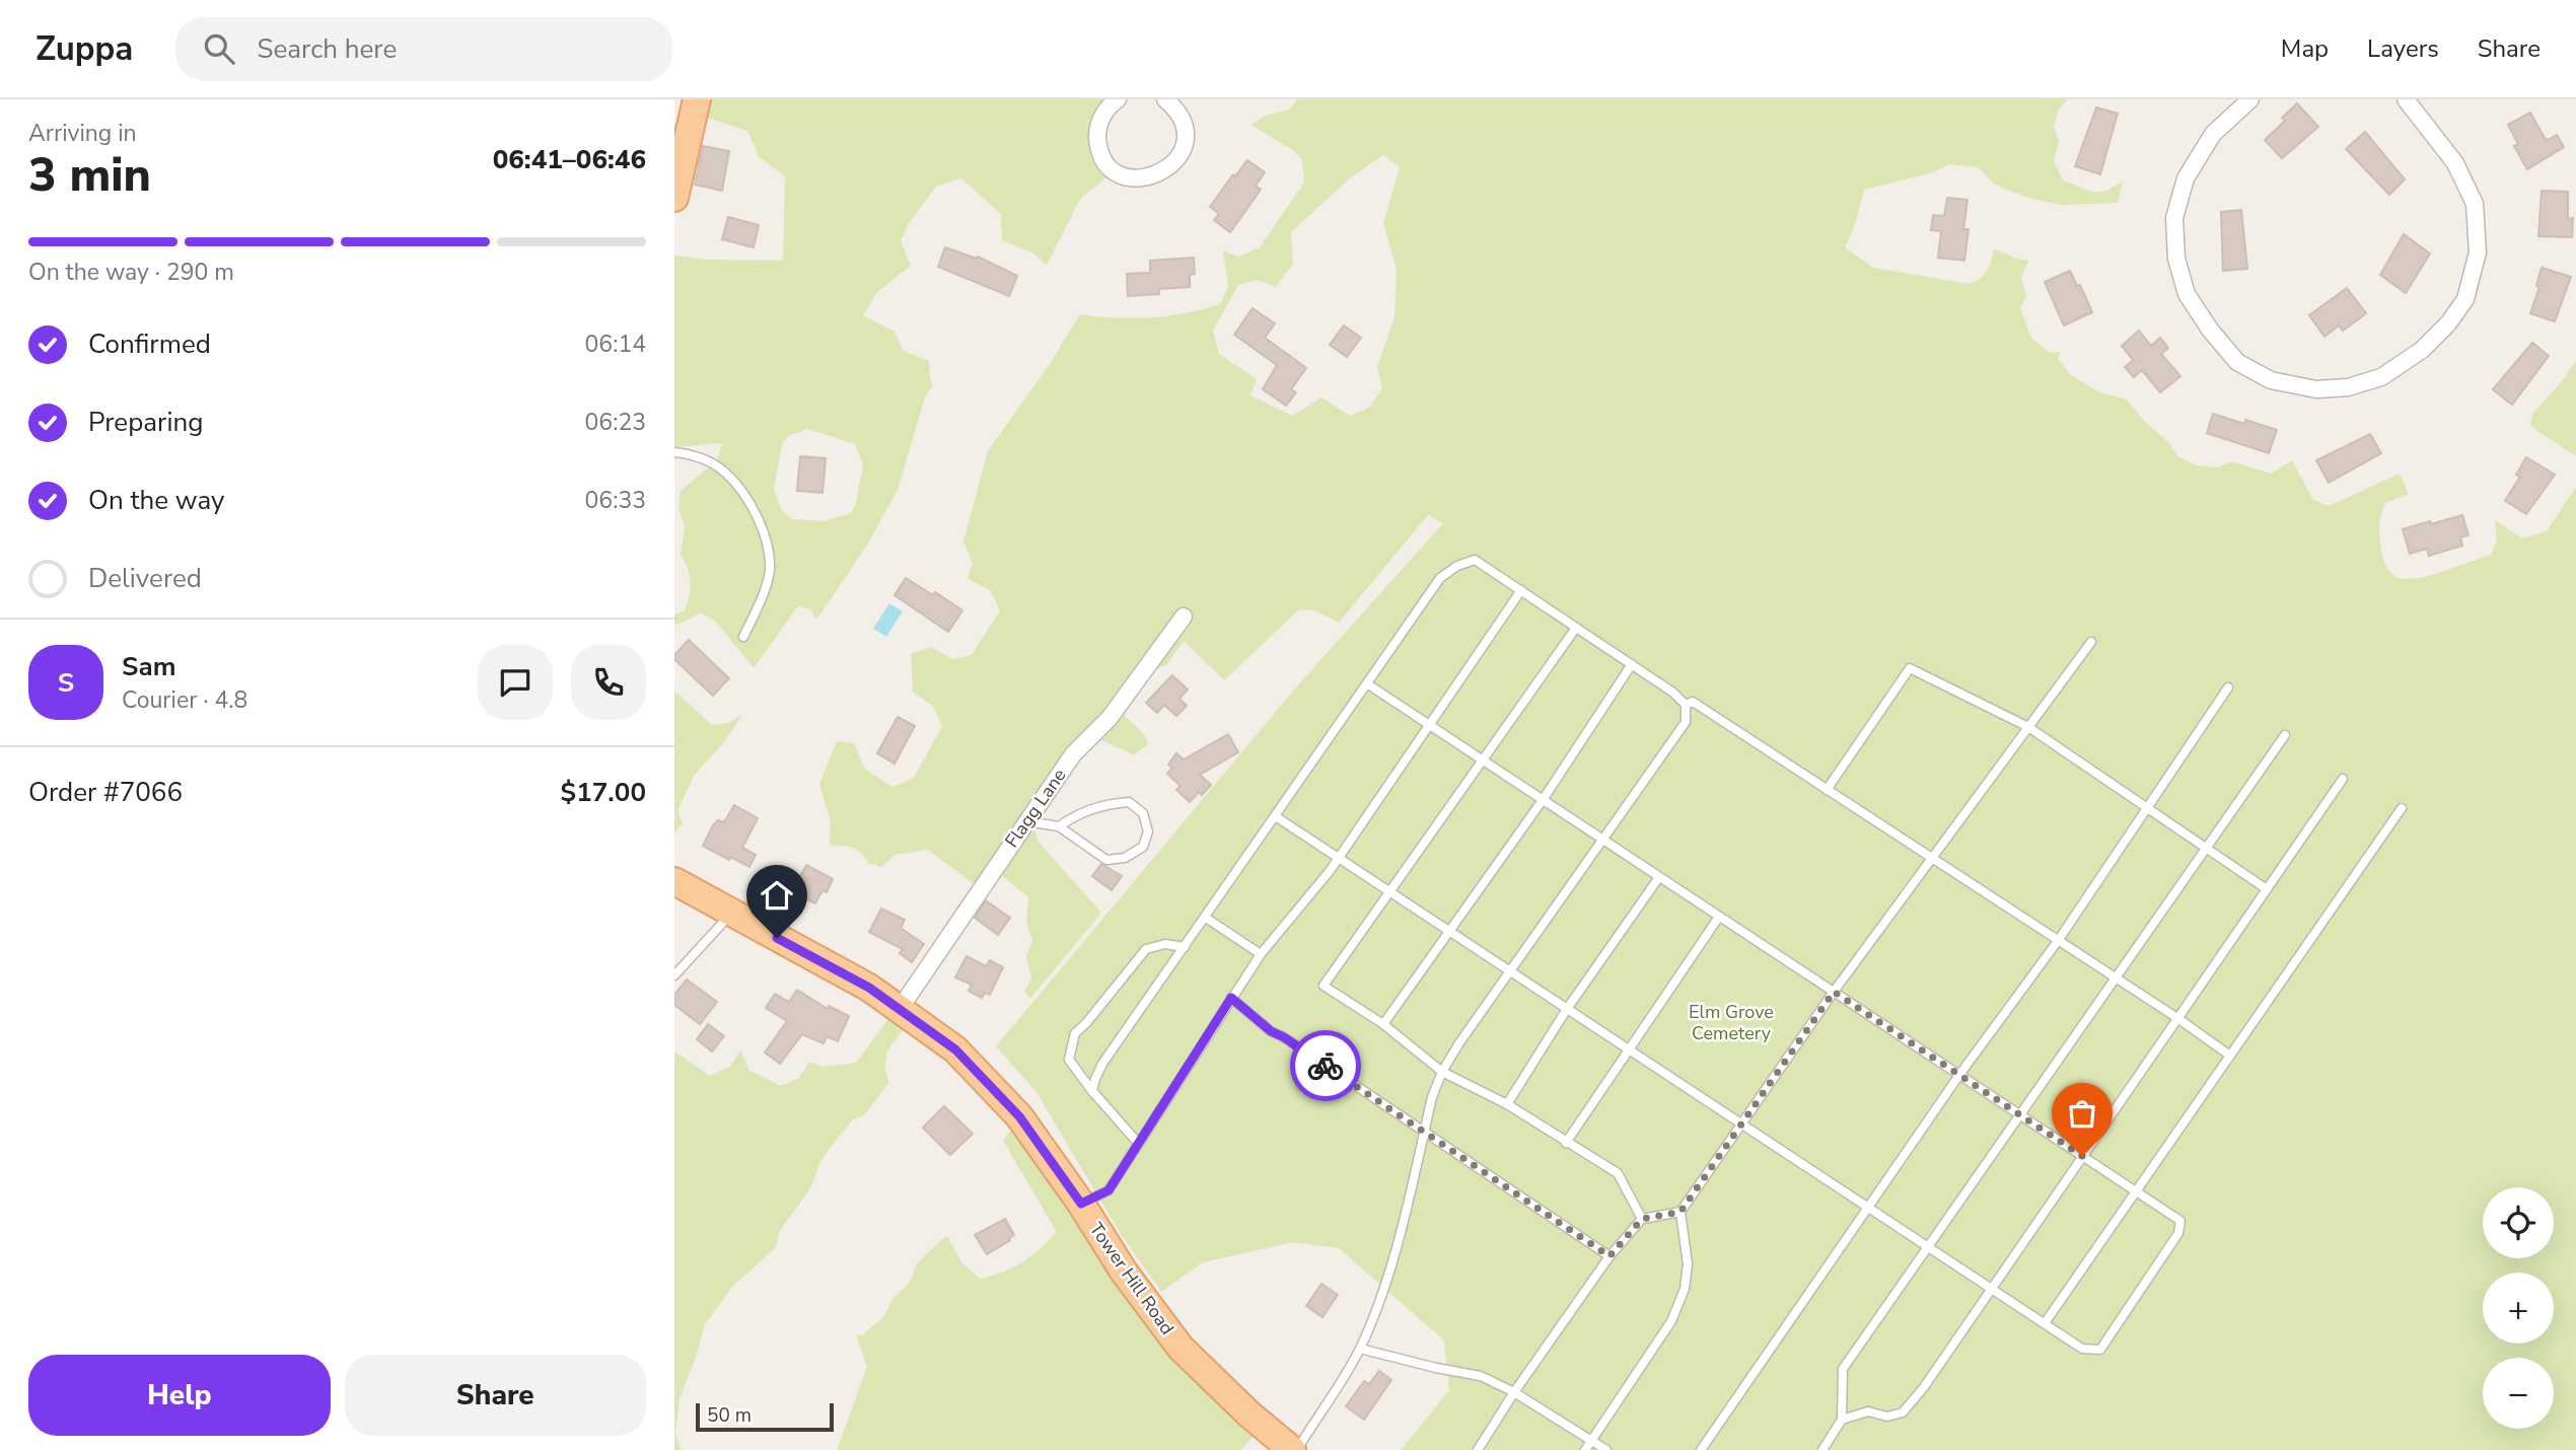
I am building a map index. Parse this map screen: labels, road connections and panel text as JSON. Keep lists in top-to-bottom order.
{
  "streets": {
    "main road": ["Tower Hill Road"],
    "street": ["Flagg Lane"]
  },
  "crossings": [
    ["Flagg Lane", "Tower Hill Road"]
  ],
  "parks": ["Elm Grove Cemetery"],
  "scale_bar": "50 m",
  "page": {
    "header": "Zuppa",
    "search": "Search here",
    "nav": ["Map", "Layers", "Share"],
    "heading": ["3 min", "Arriving in", "06:41–06:46"],
    "panel": [
      "Sam",
      "Courier · 4.8",
      "Order #7066",
      "$17.00"
    ],
    "bar": "On the way · 290 m",
    "list": [
      ["Confirmed", "06:14"],
      ["Preparing", "06:23"],
      ["On the way", "06:33"],
      "Delivered"
    ],
    "round": "S",
    "map_buttons": ["+", "−"],
    "buttons": ["Help", "Share"],
    "scale": "50 m"
  }
}
